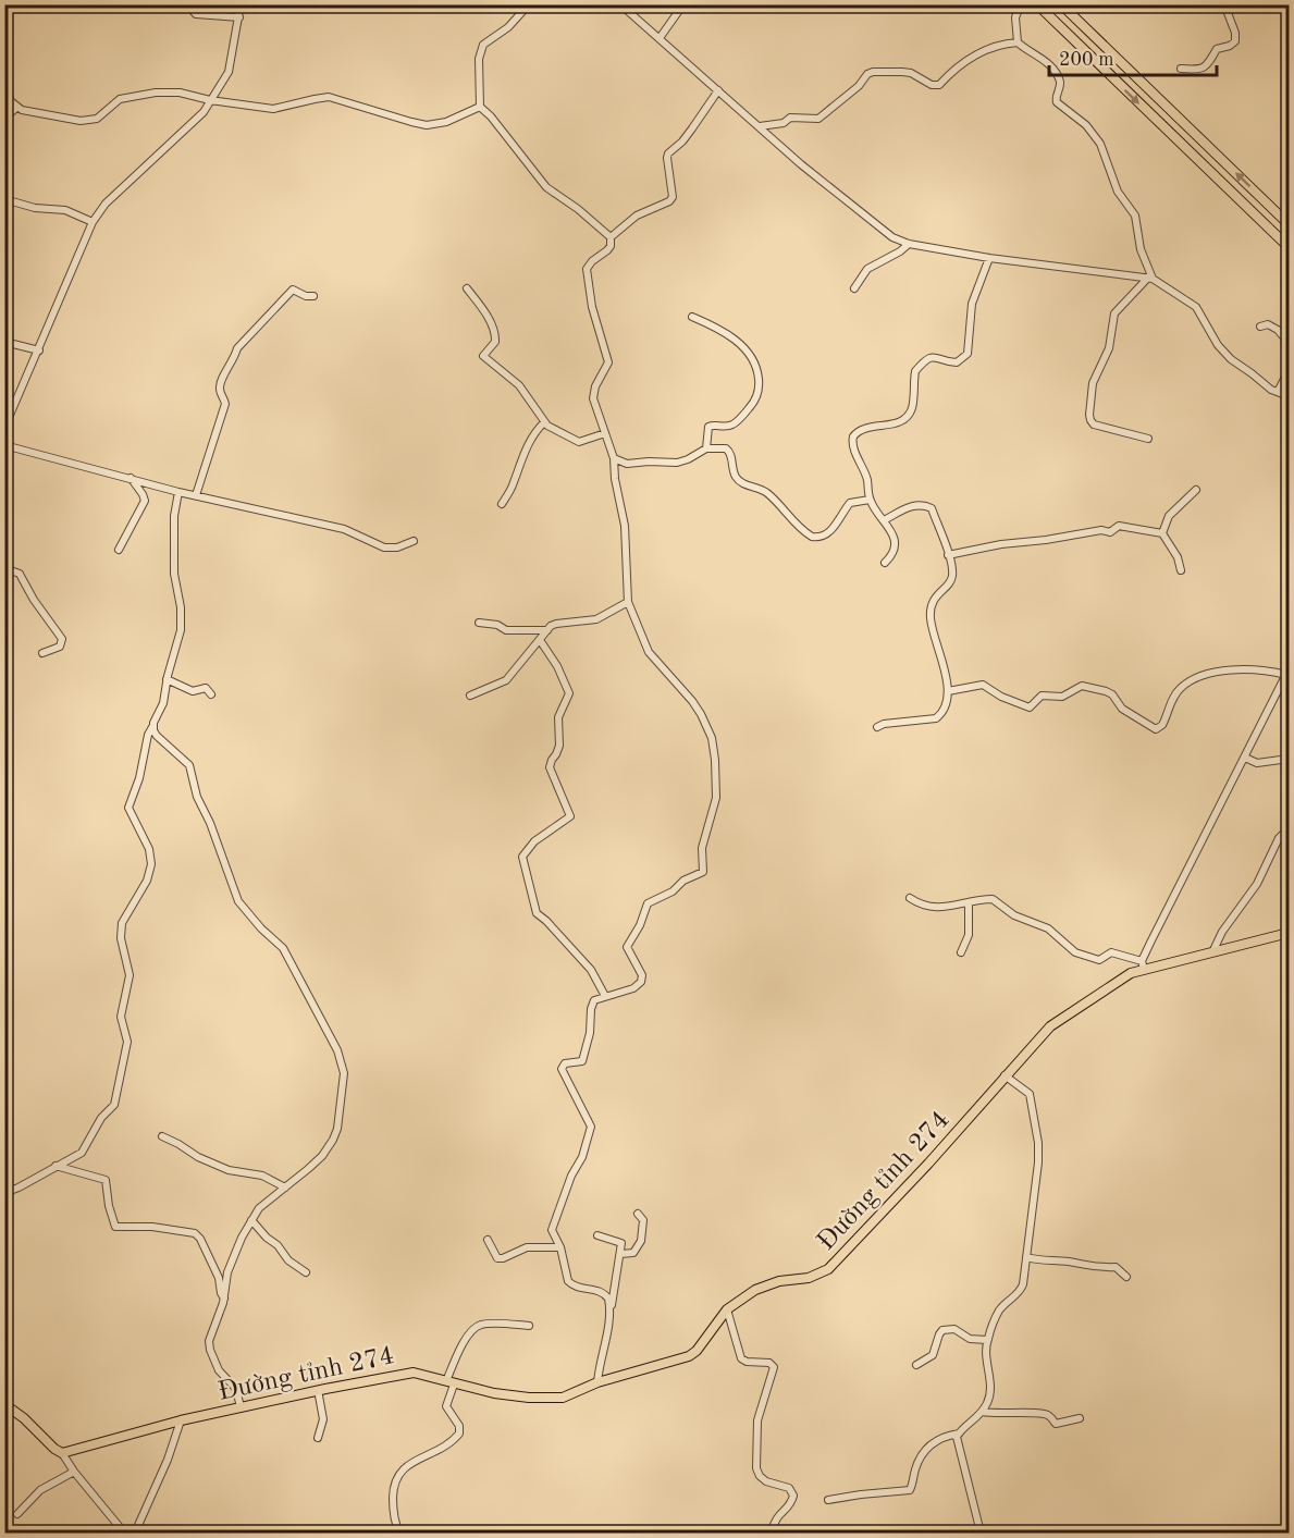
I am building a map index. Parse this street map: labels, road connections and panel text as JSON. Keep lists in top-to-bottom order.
{
  "streets": {
    "main road": ["Đường tỉnh 274"]
  },
  "scale_bar": "200 m"
}
